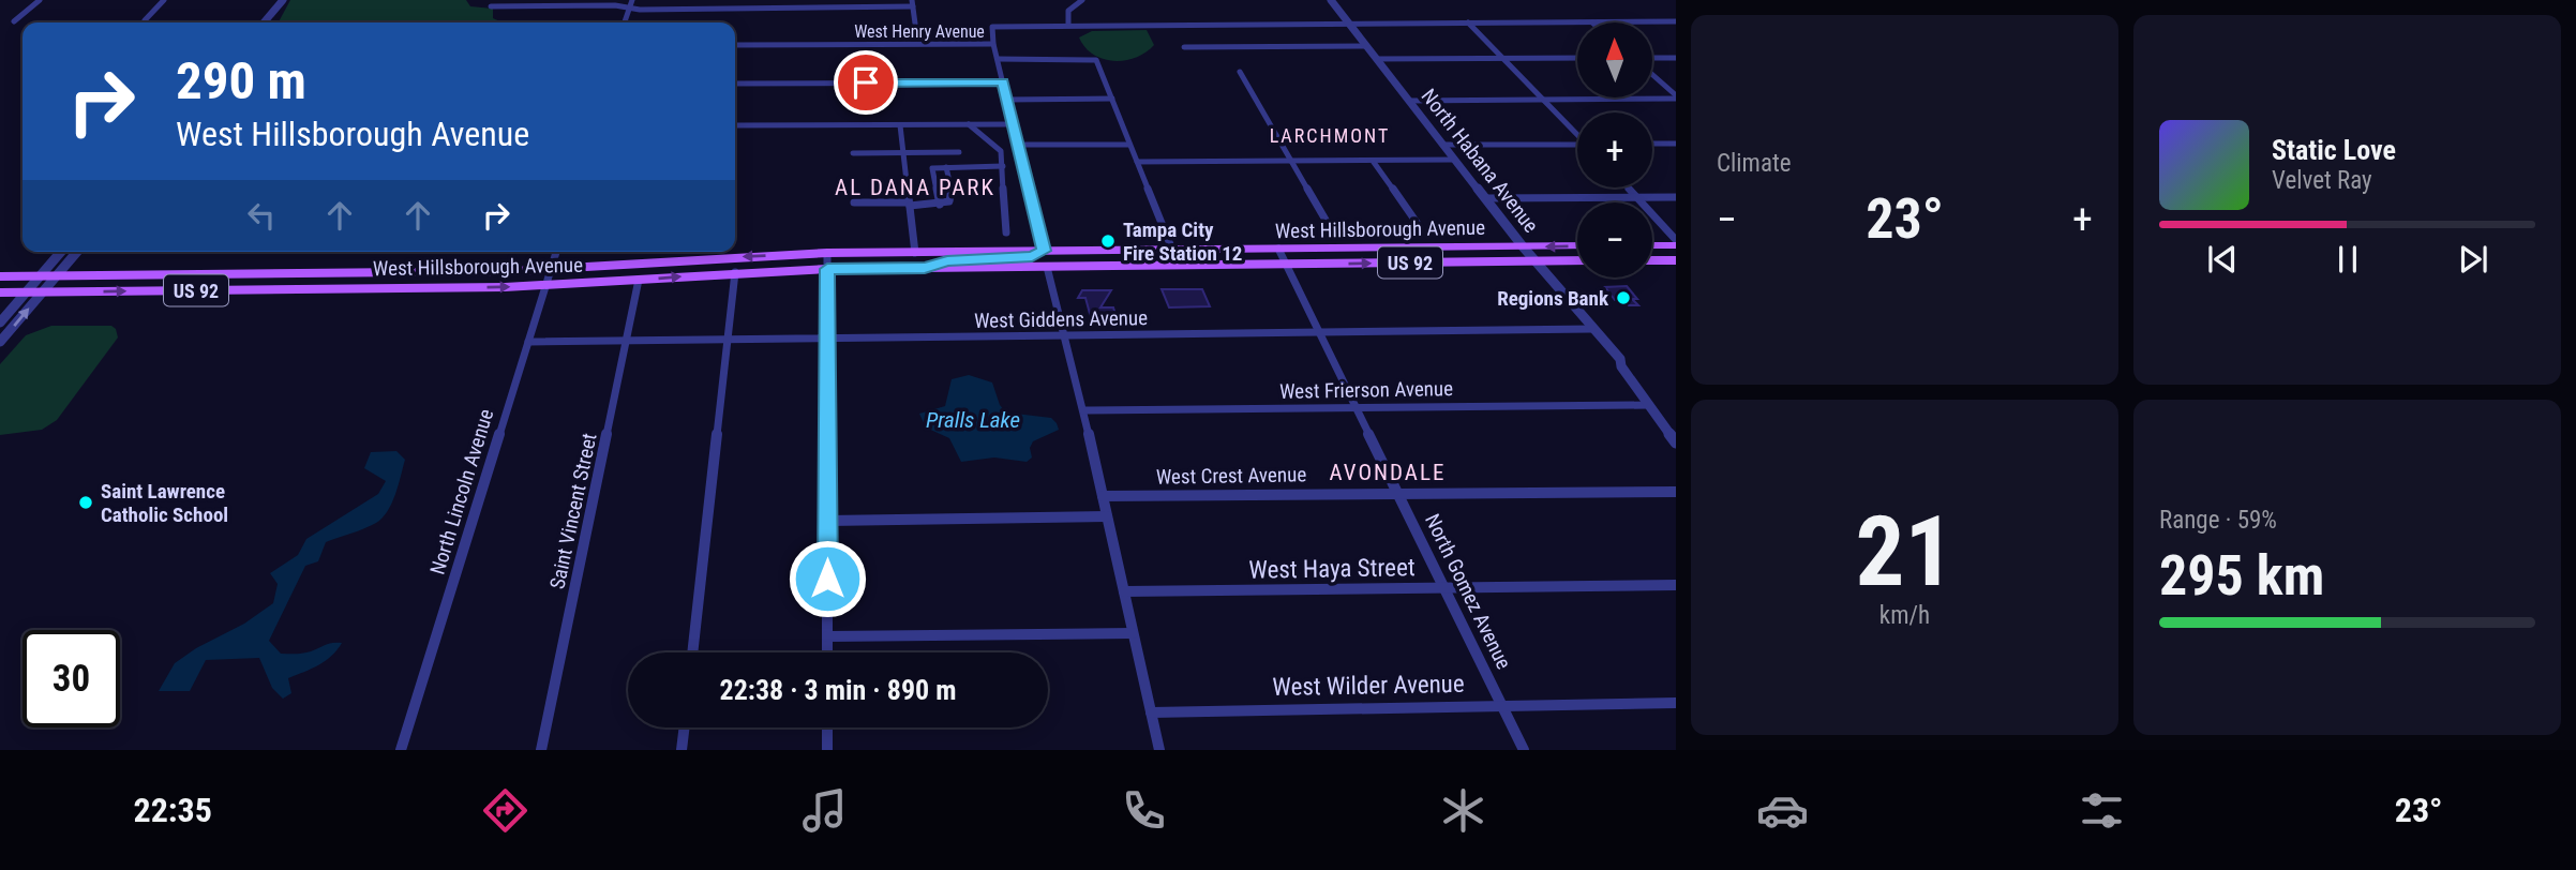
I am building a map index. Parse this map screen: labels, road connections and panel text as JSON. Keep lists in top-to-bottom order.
{
  "streets": {
    "main road": ["West Hillsborough Avenue", "US 92"],
    "street": [
      "West Henry Avenue",
      "North Habana Avenue",
      "West Giddens Avenue",
      "West Frierson Avenue",
      "West Crest Avenue",
      "North Lincoln Avenue",
      "Saint Vincent Street",
      "West Haya Street",
      "North Gomez Avenue",
      "West Wilder Avenue"
    ]
  },
  "crossings": [
    ["West Henry Avenue", "North Habana Avenue"],
    ["North Habana Avenue", "West Hillsborough Avenue"],
    ["North Habana Avenue", "West Giddens Avenue"],
    ["North Habana Avenue", "West Frierson Avenue"],
    ["West Hillsborough Avenue", "US 92"],
    ["West Hillsborough Avenue", "North Lincoln Avenue"],
    ["West Hillsborough Avenue", "Saint Vincent Street"],
    ["West Hillsborough Avenue", "North Gomez Avenue"],
    ["West Giddens Avenue", "North Lincoln Avenue"],
    ["West Giddens Avenue", "Saint Vincent Street"],
    ["West Giddens Avenue", "North Gomez Avenue"],
    ["West Frierson Avenue", "North Gomez Avenue"],
    ["West Crest Avenue", "North Gomez Avenue"],
    ["West Haya Street", "North Gomez Avenue"],
    ["North Gomez Avenue", "West Wilder Avenue"]
  ],
  "districts": ["LARCHMONT", "AL DANA PARK", "AVONDALE"],
  "water": ["Pralls Lake"],
  "places": ["Tampa City Fire Station 12", "Regions Bank", "Saint Lawrence Catholic School"],
  "north": "top",
  "page": {
    "tile": [
      "Climate",
      ["21", "km/h"],
      ["Range · 59%", "295 km"]
    ],
    "map_buttons": ["+", "−"],
    "turn": ["290 m", "West Hillsborough Avenue"],
    "song": ["Static Love", "Velvet Ray"],
    "heat": ["−", "23°", "+"],
    "limit": "30",
    "trip": "22:38 · 3 min · 890 m",
    "tabs": ["22:35", "23°"]
  }
}
